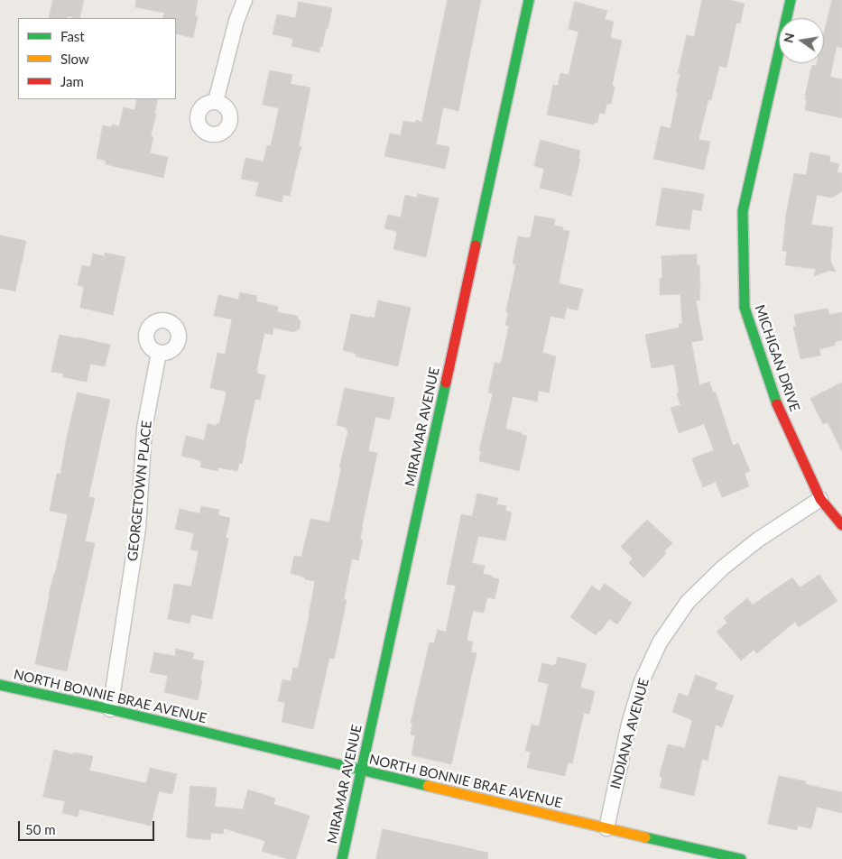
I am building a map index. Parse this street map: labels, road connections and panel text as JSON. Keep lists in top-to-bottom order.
{
  "streets": {
    "street": [
      "MICHIGAN DRIVE",
      "MIRAMAR AVENUE",
      "GEORGETOWN PLACE",
      "NORTH BONNIE BRAE AVENUE",
      "INDIANA AVENUE"
    ]
  },
  "crossings": [
    ["MICHIGAN DRIVE", "INDIANA AVENUE"],
    ["MIRAMAR AVENUE", "NORTH BONNIE BRAE AVENUE"],
    ["GEORGETOWN PLACE", "NORTH BONNIE BRAE AVENUE"],
    ["NORTH BONNIE BRAE AVENUE", "INDIANA AVENUE"]
  ],
  "legend": ["Fast", "Slow", "Jam"],
  "scale_bar": "50 m",
  "north": "left"
}
